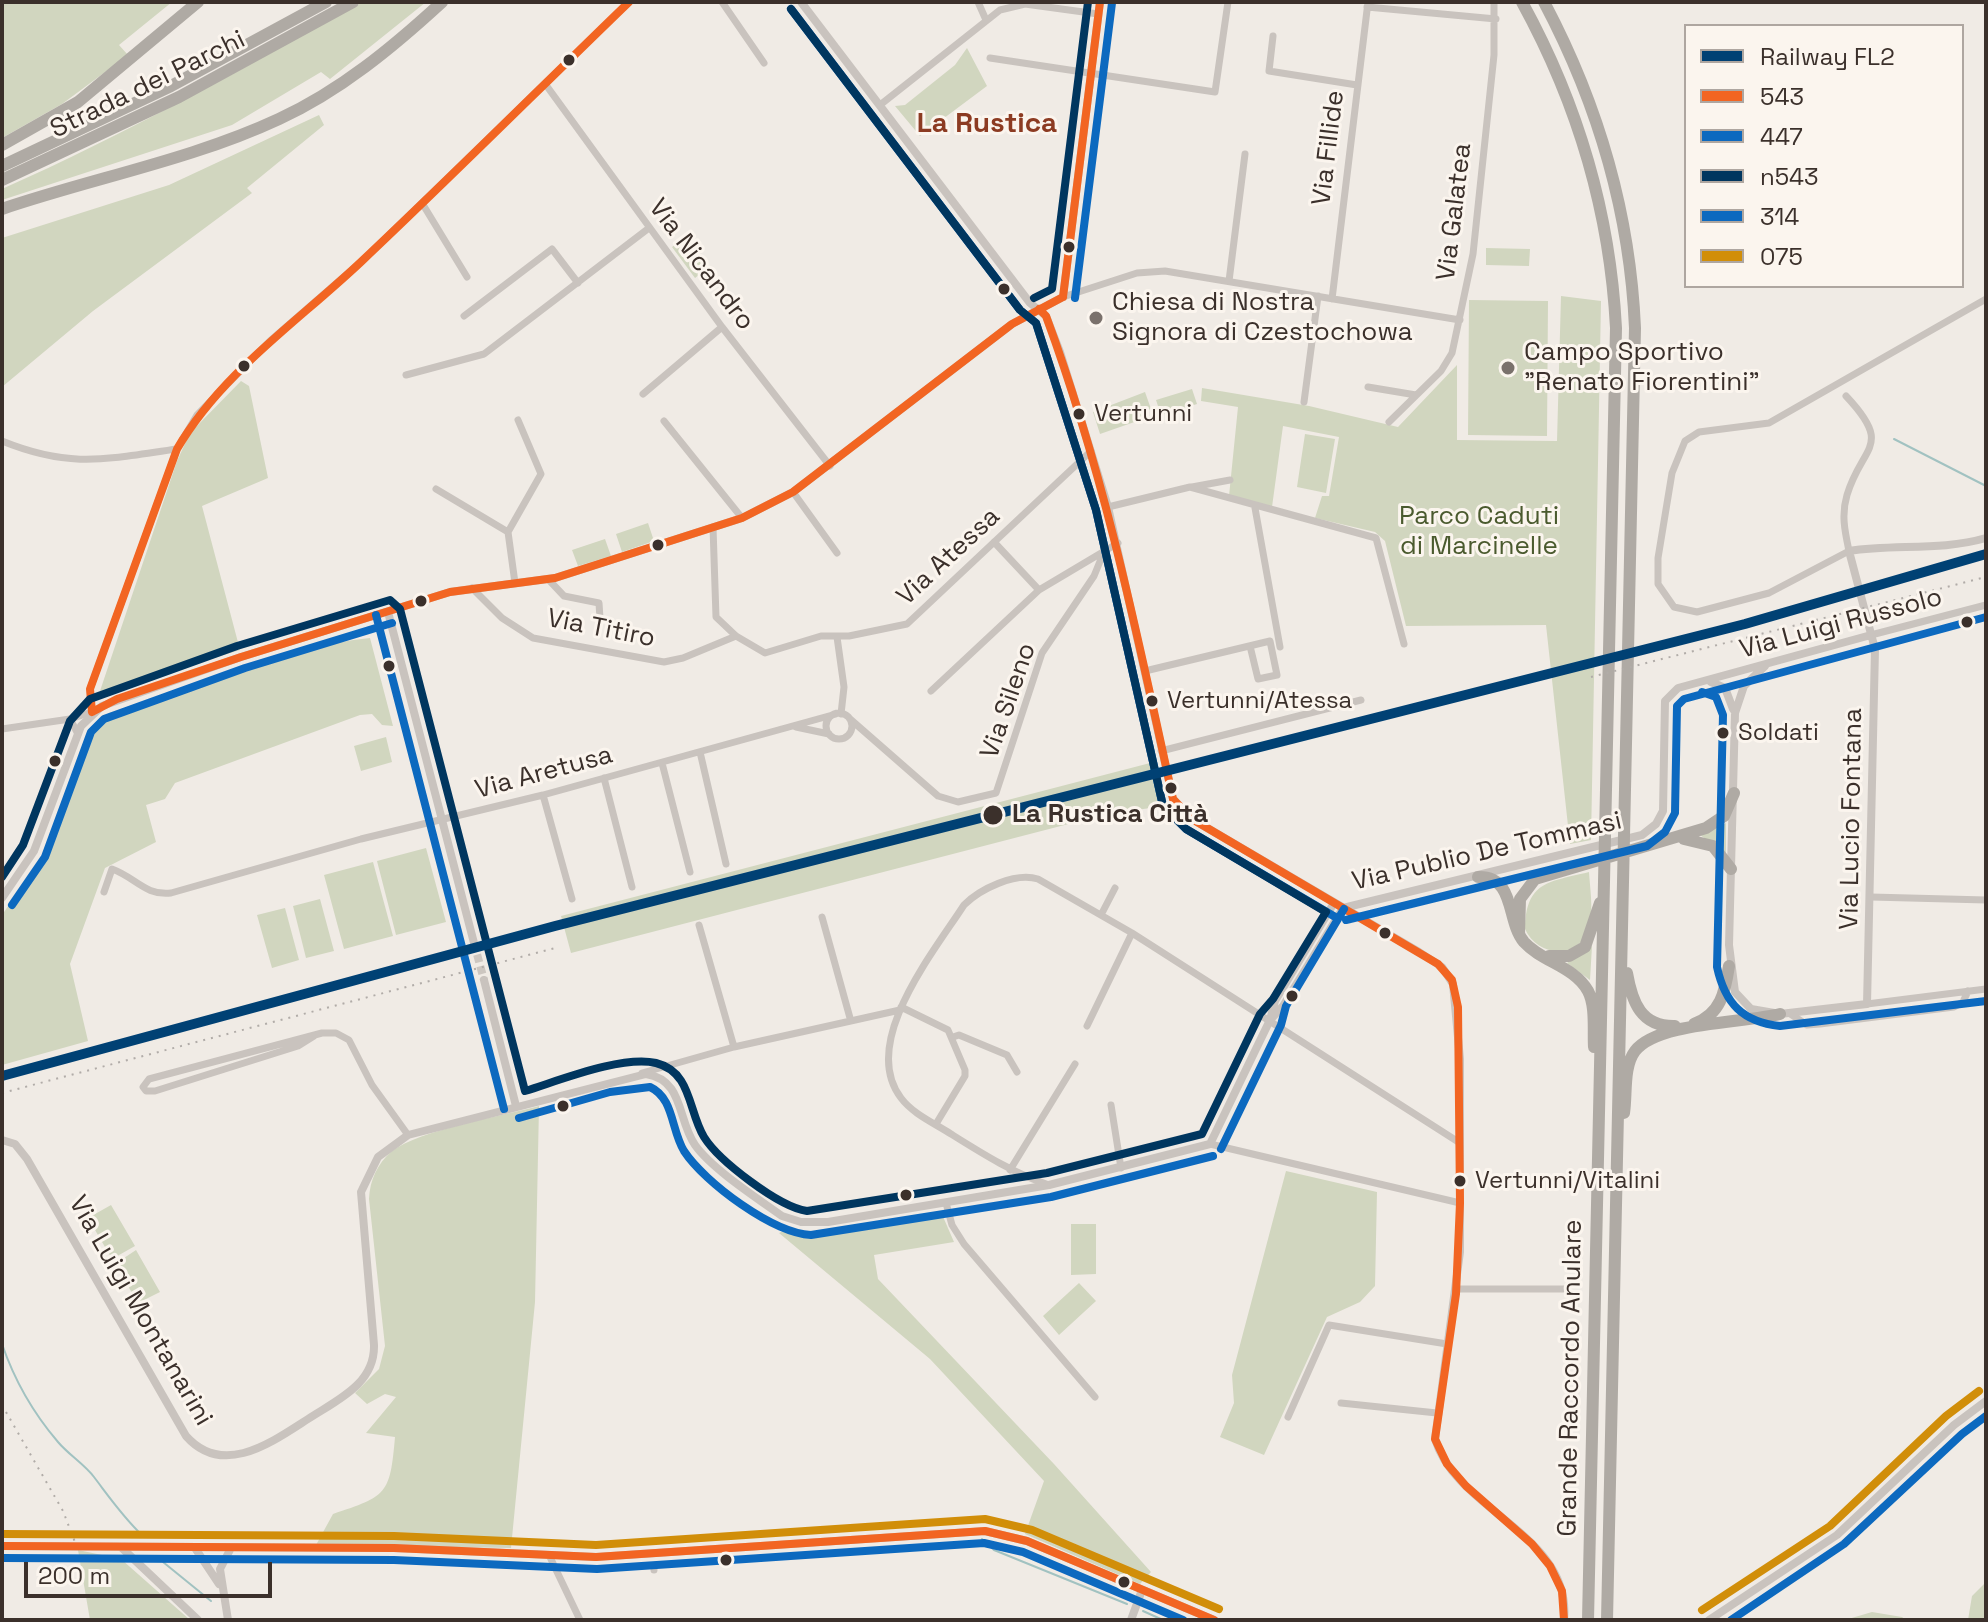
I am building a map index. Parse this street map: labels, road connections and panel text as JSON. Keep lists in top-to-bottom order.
{
  "streets": {
    "highway": ["Strada dei Parchi", "Grande Raccordo Anulare"],
    "street": [
      "Via Fillide",
      "Via Galatea",
      "Via Nicandro",
      "Via Atessa",
      "Via Luigi Russolo",
      "Via Titiro",
      "Via Sileno",
      "Via Aretusa",
      "Via Lucio Fontana",
      "Via Publio De Tommasi",
      "Via Luigi Montanarini"
    ]
  },
  "crossings": [
    ["Via Atessa", "Via Titiro"],
    ["Via Luigi Russolo", "Via Lucio Fontana"],
    ["Via Luigi Russolo", "Via Publio De Tommasi"]
  ],
  "districts": ["La Rustica"],
  "parks": ["Parco Caduti di Marcinelle"],
  "places": [
    "Chiesa di Nostra Signora di Czestochowa",
    "Campo Sportivo \"Renato Fiorentini\"",
    "Vertunni",
    "Vertunni/Atessa",
    "Soldati",
    "La Rustica Città",
    "Vertunni/Vitalini"
  ],
  "lines": [
    "transit line 543",
    "transit line n543",
    "transit line 447",
    "rail line FL2",
    "transit line 075",
    "transit line 314"
  ],
  "legend": [
    "Railway FL2",
    "543",
    "447",
    "n543",
    "314",
    "075"
  ],
  "scale_bar": "200 m"
}
